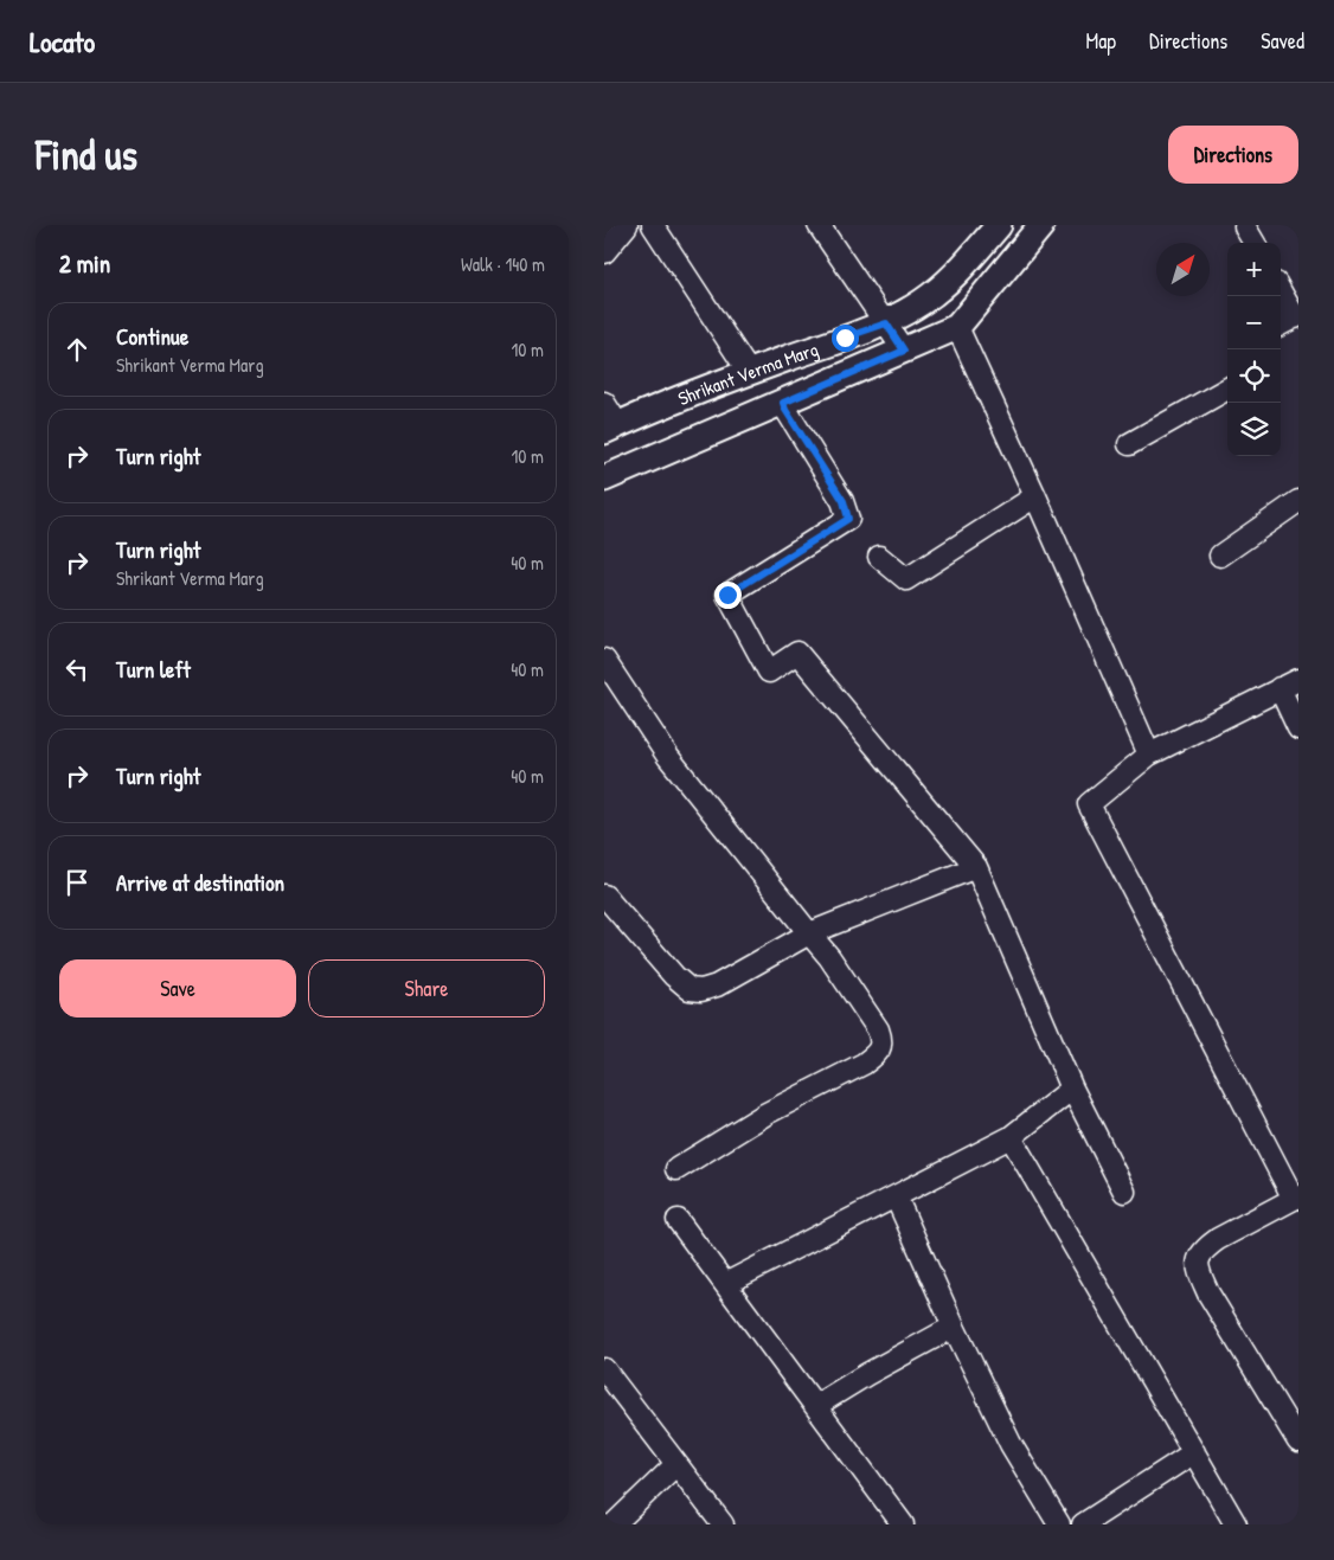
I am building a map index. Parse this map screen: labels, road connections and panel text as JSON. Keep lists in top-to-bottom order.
{
  "streets": {
    "street": ["Shrikant Verma Marg"]
  },
  "north": "top right",
  "page": {
    "header": "Locato",
    "nav": ["Map", "Directions", "Saved"],
    "buttons": [
      "Directions",
      ["Save", "Share"]
    ],
    "title": "Find us",
    "heading": ["2 min", "Walk · 140 m"],
    "map_buttons": ["+", "−"],
    "list": [
      ["Continue", "Shrikant Verma Marg", "10 m"],
      ["Turn right", "10 m"],
      ["Turn right", "Shrikant Verma Marg", "40 m"],
      ["Turn left", "40 m"],
      ["Turn right", "40 m"],
      "Arrive at destination"
    ]
  }
}
